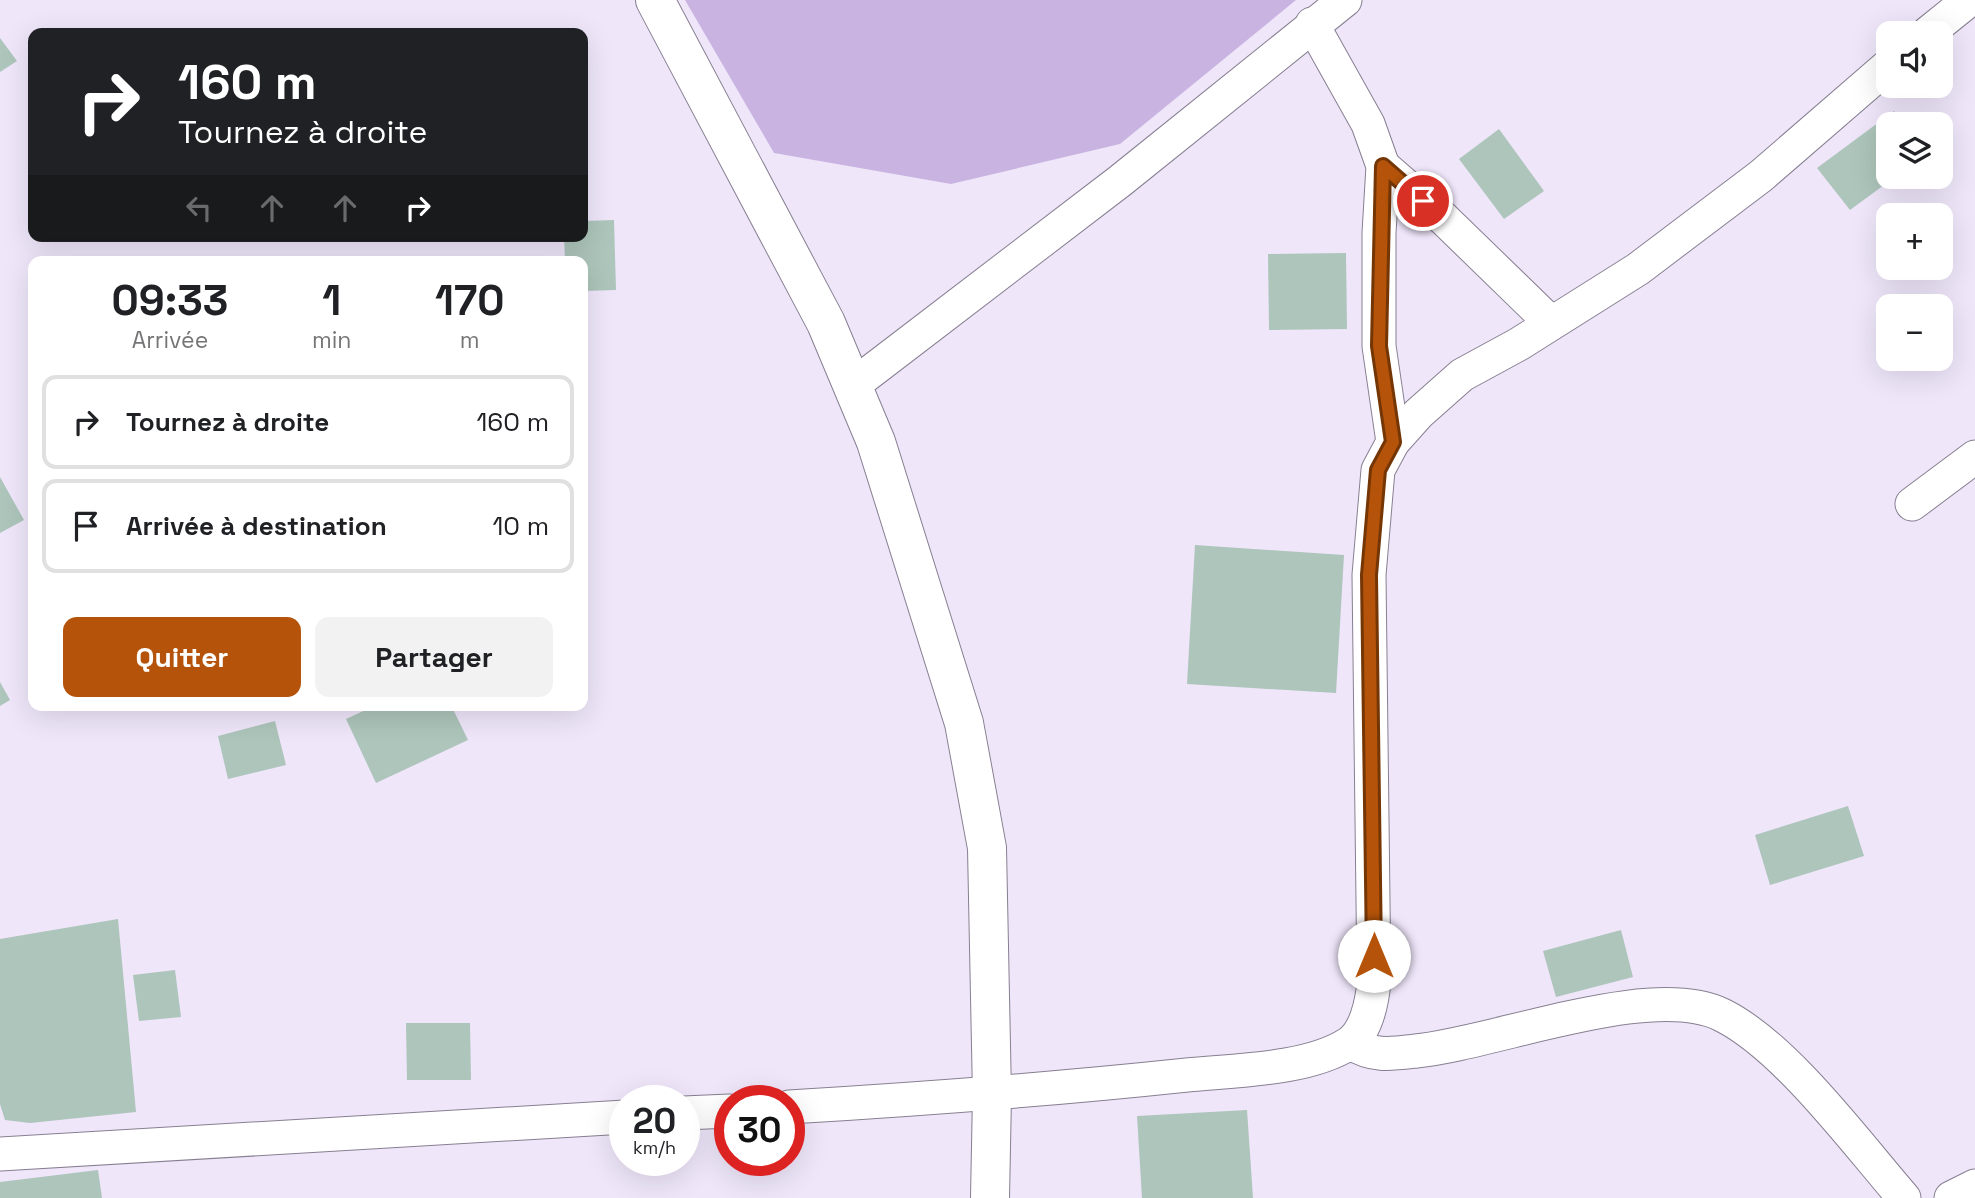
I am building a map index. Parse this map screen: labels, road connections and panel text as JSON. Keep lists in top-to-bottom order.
{
  "page": {
    "map_buttons": ["+", "−"],
    "turn": ["160 m", "Tournez à droite"],
    "eta": [
      "09:33",
      "Arrivée",
      "1",
      "min",
      "170",
      "m"
    ],
    "list": [
      {
        "name": "Tournez à droite",
        "value": "160 m"
      },
      {
        "name": "Arrivée à destination",
        "value": "10 m"
      }
    ],
    "buttons": ["Quitter", "Partager"],
    "speed": "20 km/h",
    "limit": "30"
  }
}
